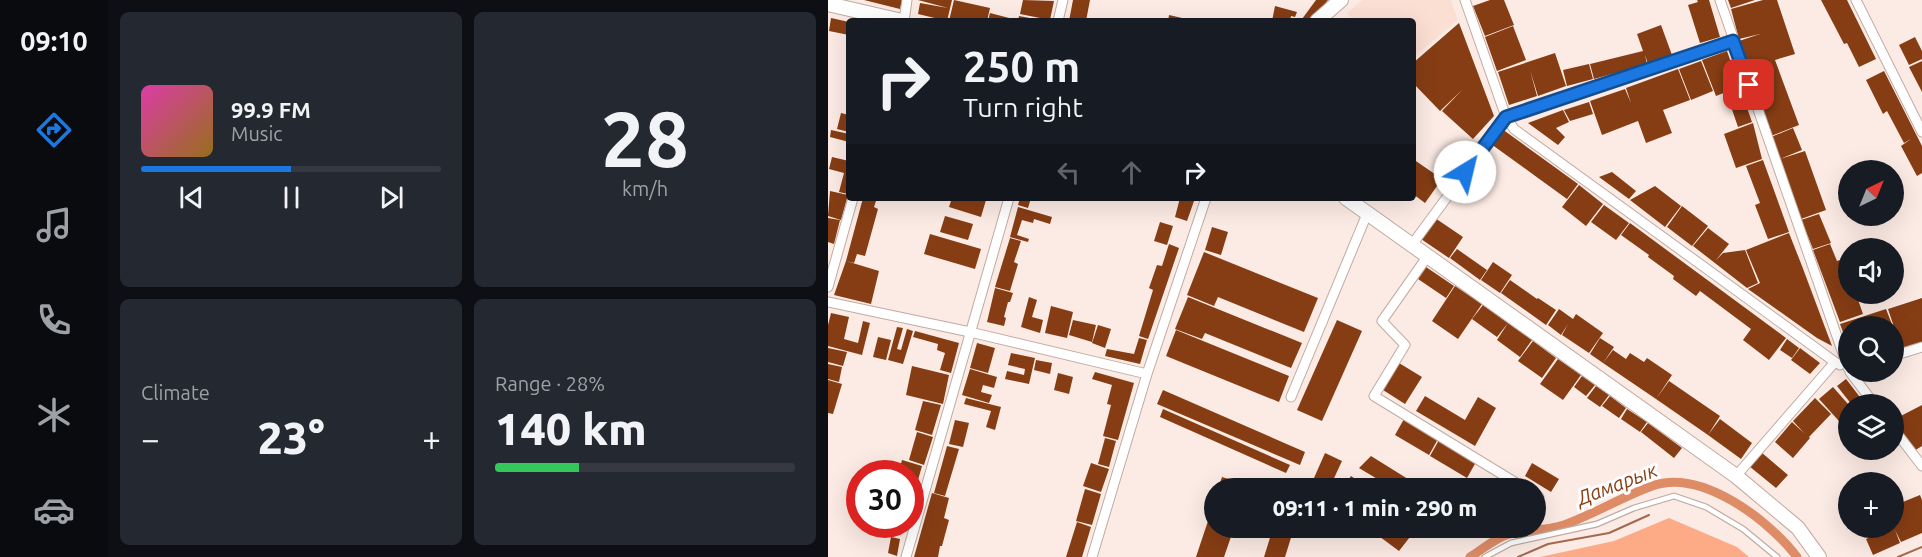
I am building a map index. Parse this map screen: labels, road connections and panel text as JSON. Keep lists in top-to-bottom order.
{
  "water": ["Дамарык"],
  "north": "top right",
  "page": {
    "tabs": "09:10",
    "tile": [
      ["28", "km/h"],
      "Climate",
      ["Range · 28%", "140 km"]
    ],
    "turn": ["250 m", "Turn right"],
    "song": ["99.9 FM", "Music"],
    "map_buttons": "+",
    "heat": ["−", "23°", "+"],
    "limit": "30",
    "trip": "09:11 · 1 min · 290 m"
  }
}
